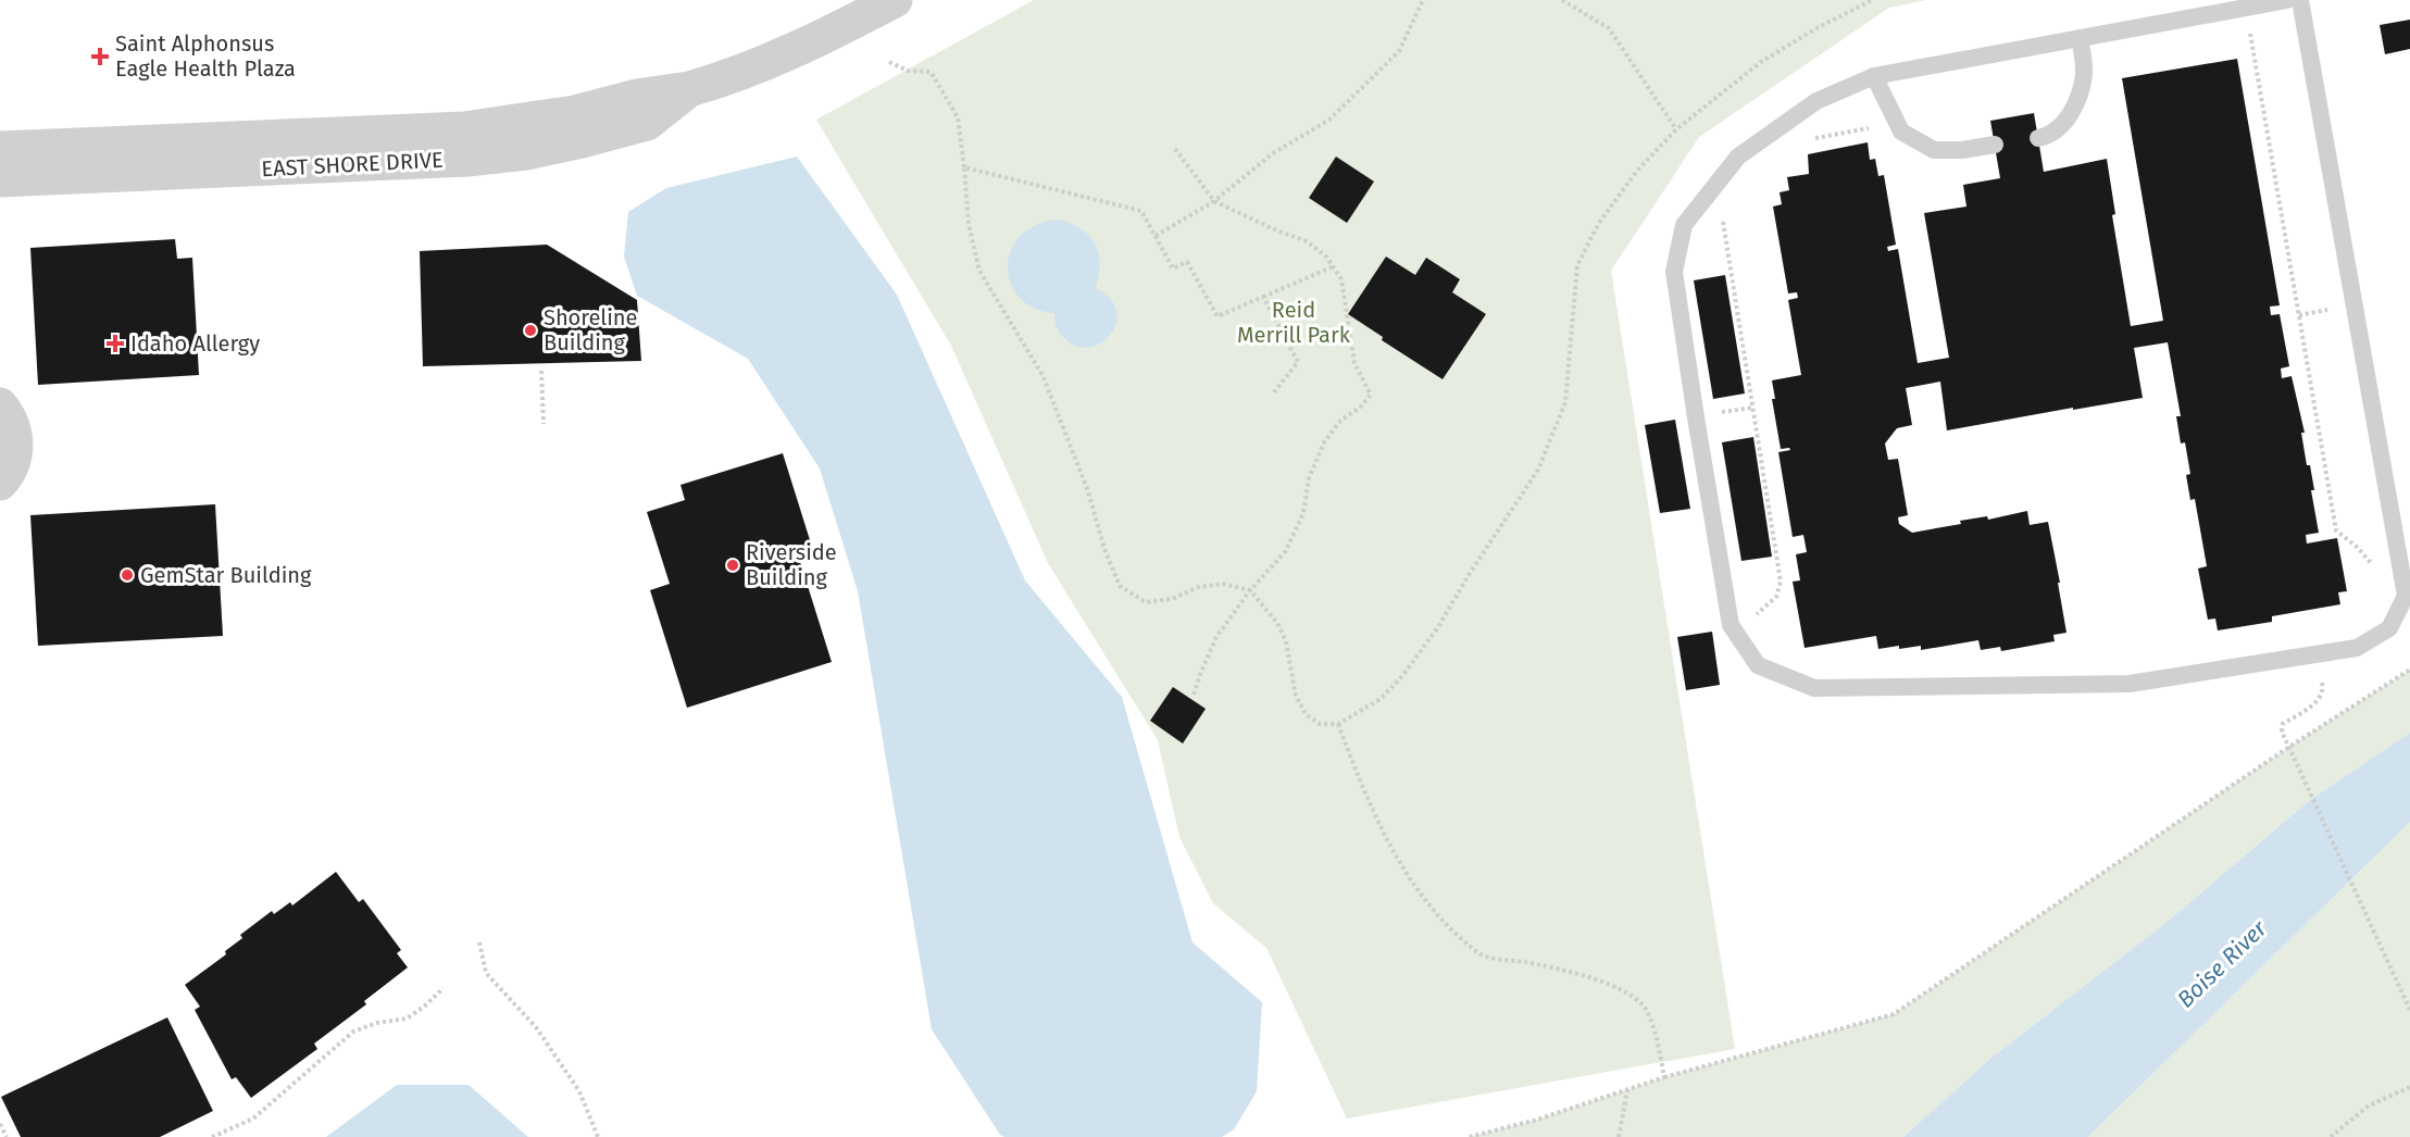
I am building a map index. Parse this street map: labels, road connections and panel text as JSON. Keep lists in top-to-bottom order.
{
  "streets": {
    "street": ["EAST SHORE DRIVE"]
  },
  "water": ["Boise River"],
  "parks": ["Reid Merrill Park"],
  "places": {
    "health": ["Saint Alphonsus Eagle Health Plaza", "Idaho Allergy"],
    "other": ["Shoreline Building", "Riverside Building", "GemStar Building"]
  }
}
